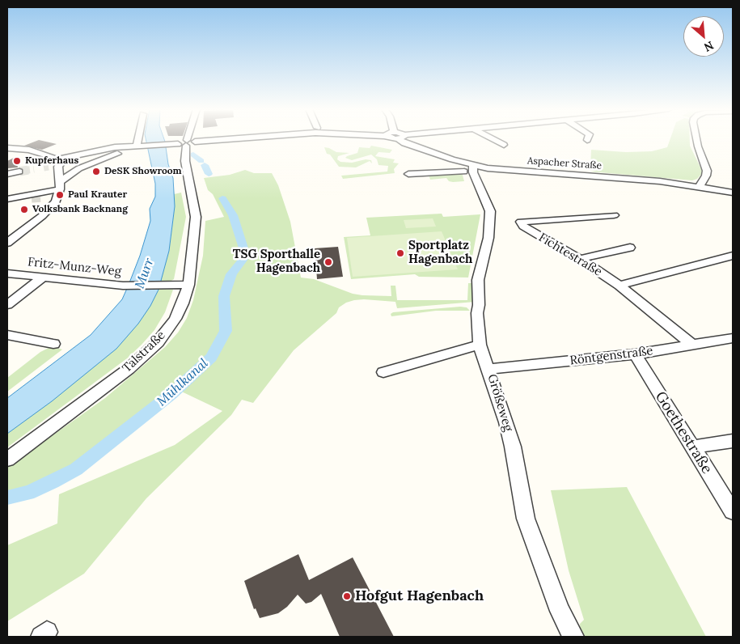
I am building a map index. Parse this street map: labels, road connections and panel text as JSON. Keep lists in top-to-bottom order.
{
  "streets": {
    "street": [
      "Aspacher Straße",
      "Fichtestraße",
      "Fritz-Munz-Weg",
      "Talstraße",
      "Röntgenstraße",
      "Größeweg",
      "Goethestraße"
    ]
  },
  "crossings": [
    ["Aspacher Straße", "Größeweg"],
    ["Fichtestraße", "Röntgenstraße"],
    ["Fritz-Munz-Weg", "Talstraße"],
    ["Röntgenstraße", "Größeweg"],
    ["Röntgenstraße", "Goethestraße"]
  ],
  "water": ["Murr", "Mühlkanal"],
  "places": [
    "Kupferhaus",
    "DeSK Showroom",
    "Paul Krauter",
    "Volksbank Backnang",
    "Sportplatz Hagenbach",
    "TSG Sporthalle Hagenbach",
    "Hofgut Hagenbach"
  ],
  "north": "bottom right"
}
